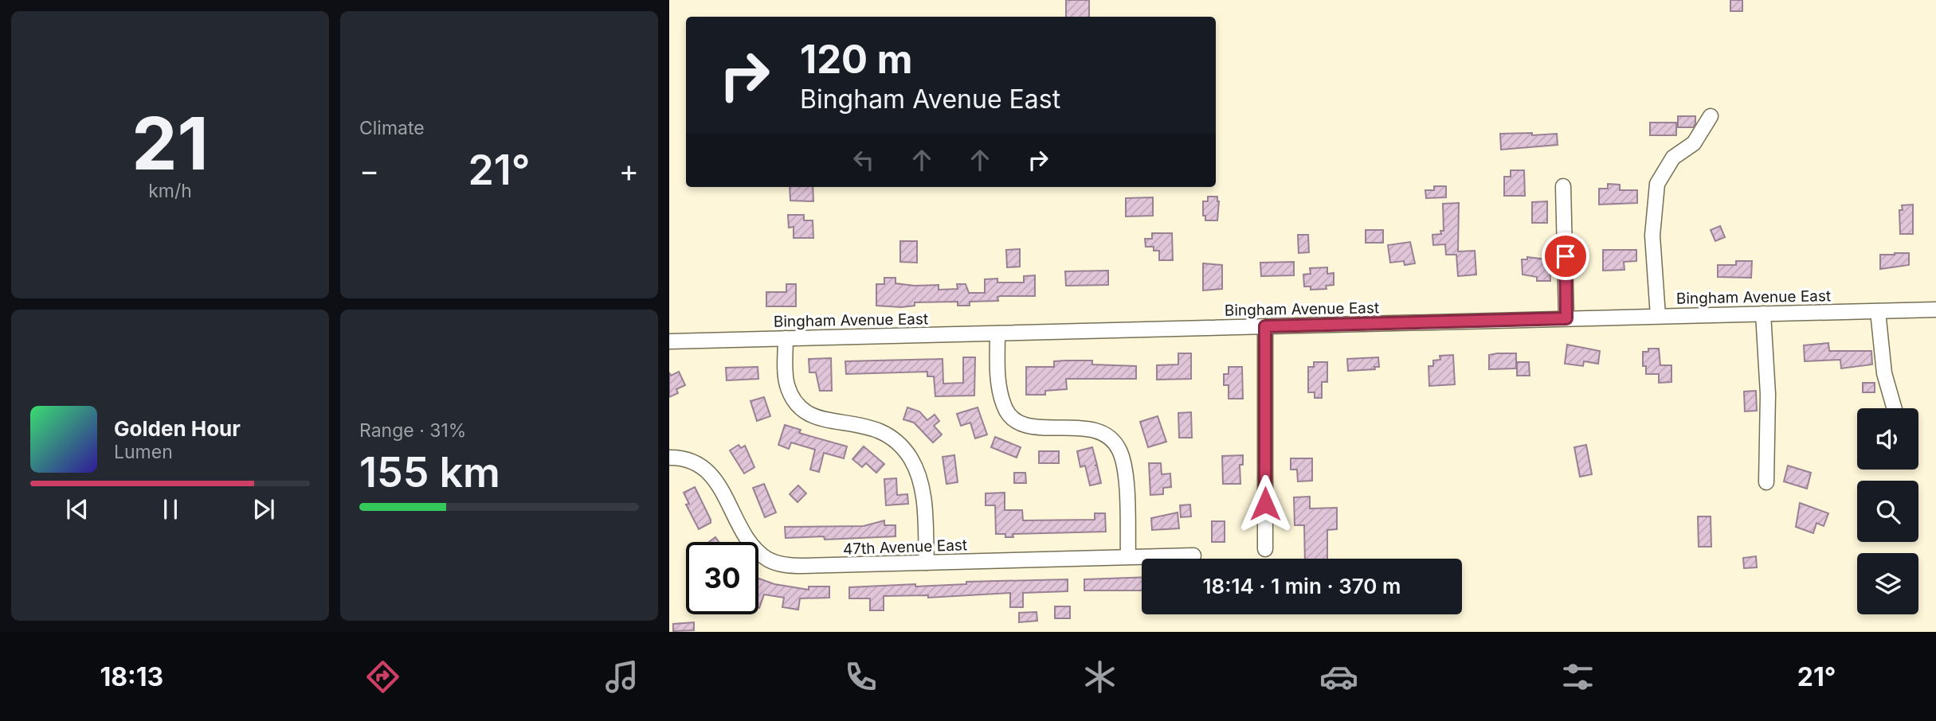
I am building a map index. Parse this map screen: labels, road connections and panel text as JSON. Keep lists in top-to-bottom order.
{
  "streets": {
    "street": ["Bingham Avenue East", "47th Avenue East"]
  },
  "page": {
    "tile": [
      ["21", "km/h"],
      "Climate",
      ["Range · 31%", "155 km"]
    ],
    "turn": ["120 m", "Bingham Avenue East"],
    "heat": ["−", "21°", "+"],
    "song": ["Golden Hour", "Lumen"],
    "limit": "30",
    "trip": "18:14 · 1 min · 370 m",
    "tabs": ["18:13", "21°"]
  }
}
